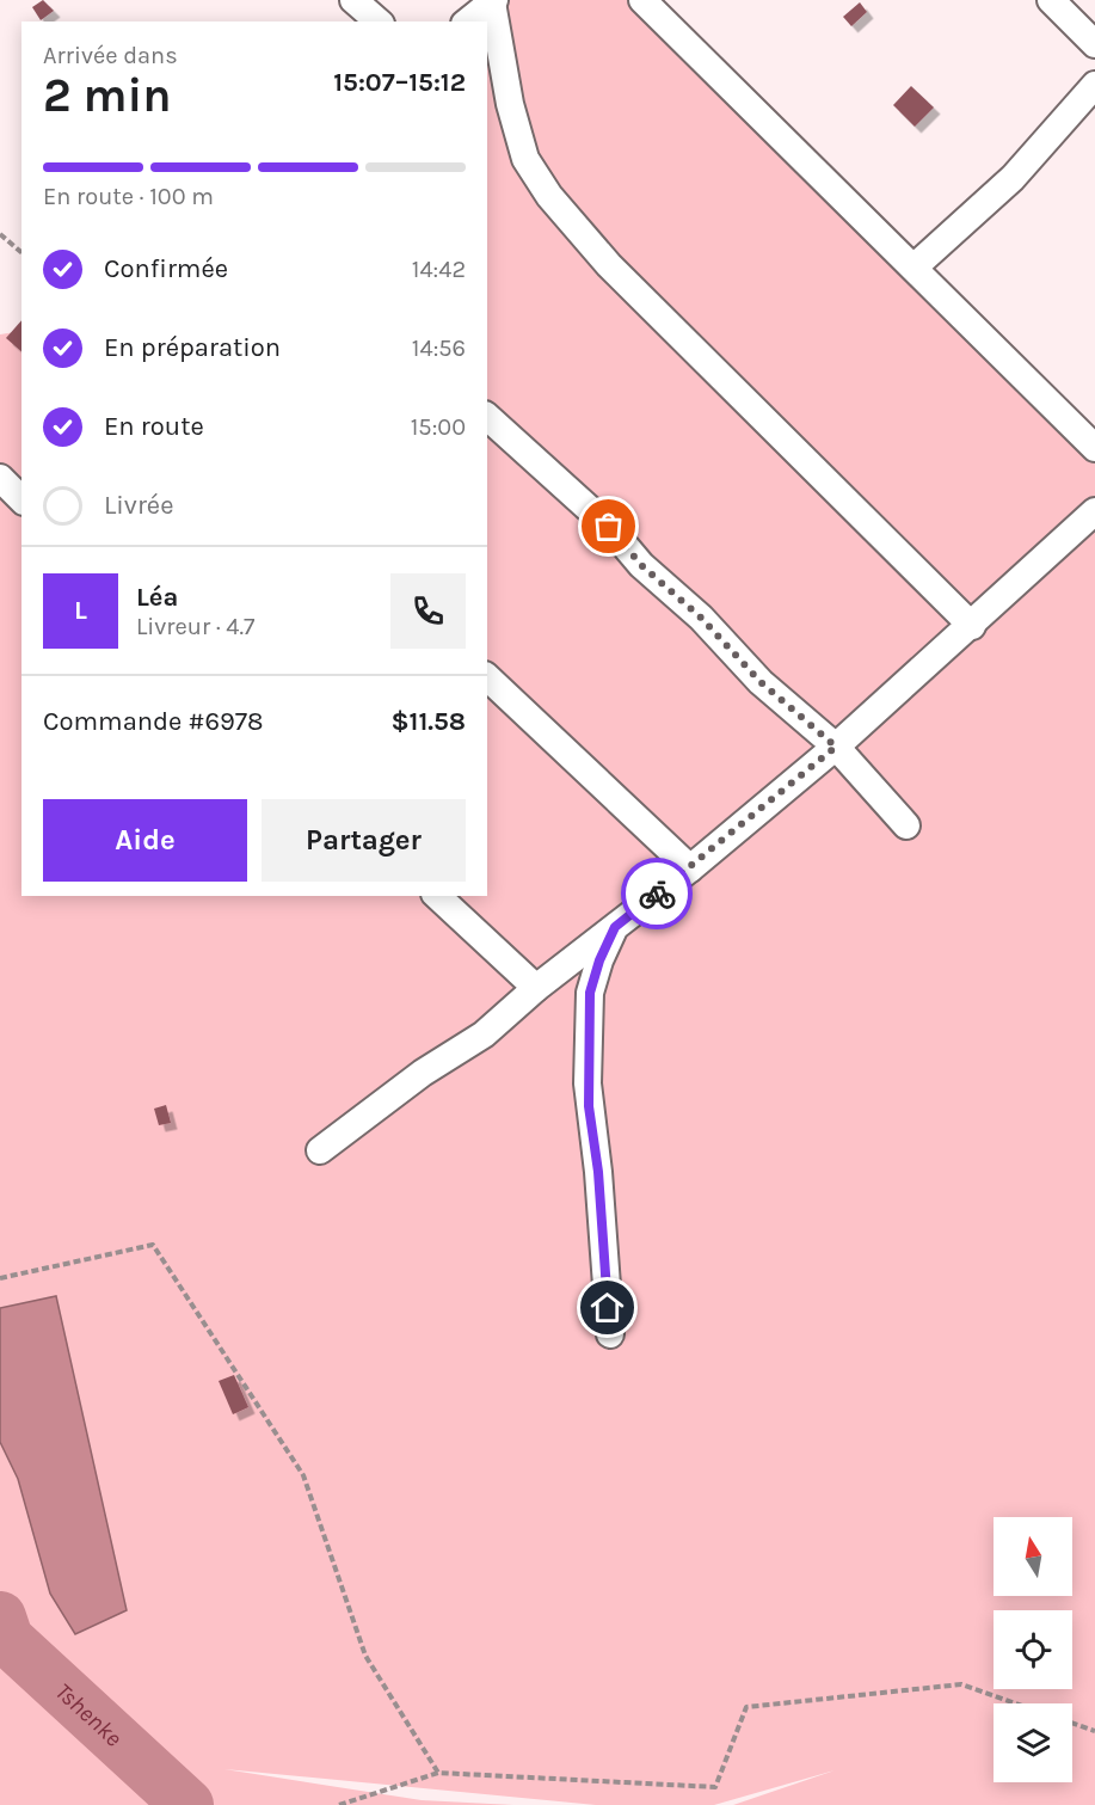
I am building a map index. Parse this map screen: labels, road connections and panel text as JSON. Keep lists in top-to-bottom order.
{
  "water": ["Tshenke"],
  "north": "top",
  "page": {
    "heading": ["2 min", "Arrivée dans", "15:07–15:12"],
    "panel": [
      "Léa",
      "Livreur · 4.7",
      "Commande #6978",
      "$11.58"
    ],
    "bar": "En route · 100 m",
    "list": [
      ["Confirmée", "14:42"],
      ["En préparation", "14:56"],
      ["En route", "15:00"],
      "Livrée"
    ],
    "round": "L",
    "buttons": ["Aide", "Partager"]
  }
}
